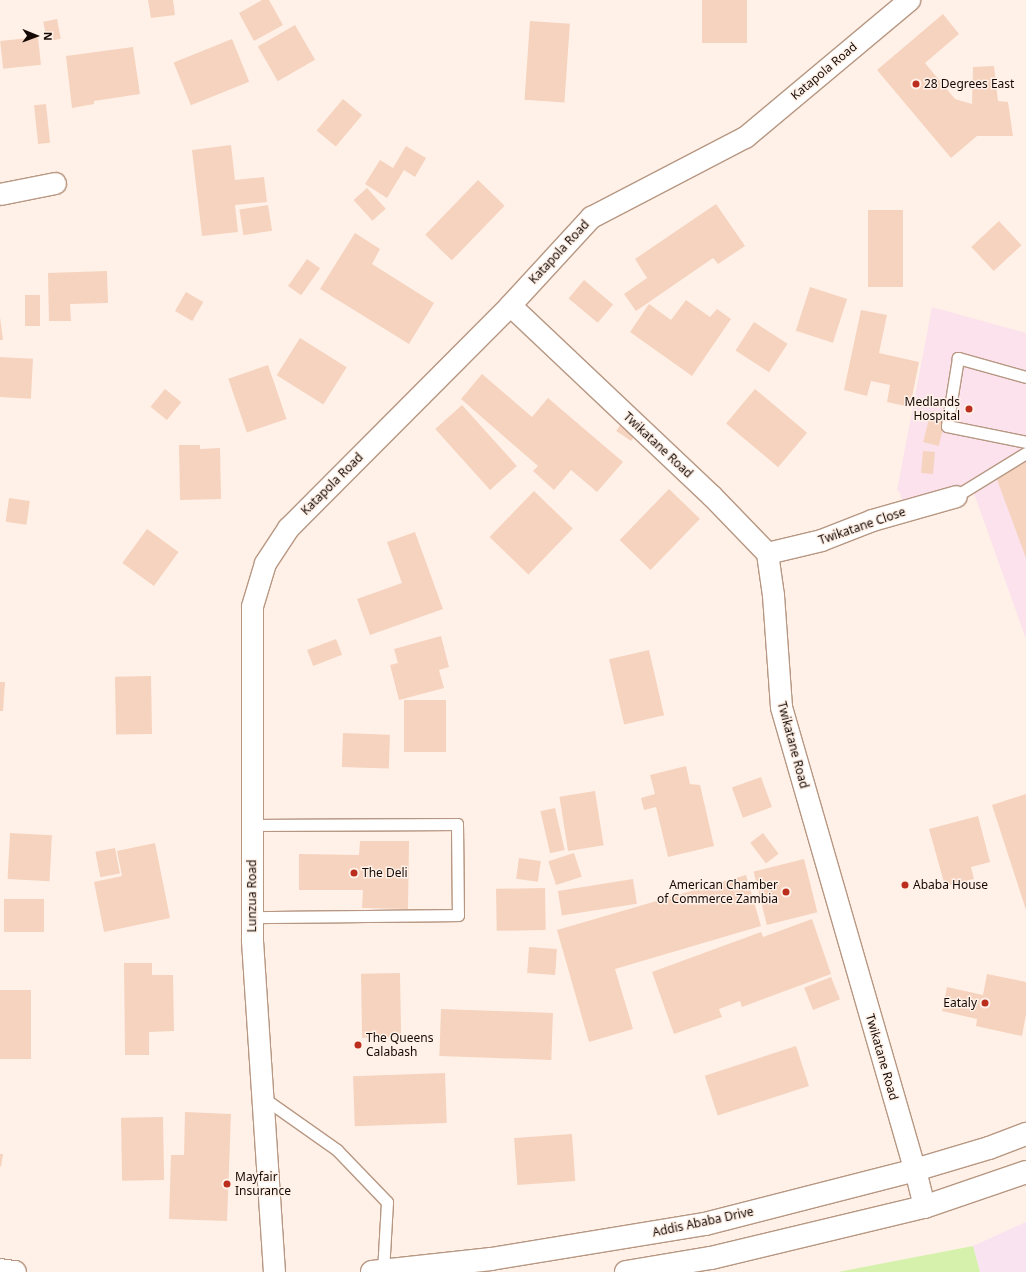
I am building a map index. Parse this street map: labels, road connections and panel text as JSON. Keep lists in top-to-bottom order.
{
  "streets": {
    "main road": ["Addis Ababa Drive"],
    "street": [
      "Katapola Road",
      "Twikatane Road",
      "Twikatane Close",
      "Lunzua Road"
    ]
  },
  "crossings": [
    ["Katapola Road", "Twikatane Road"],
    ["Katapola Road", "Lunzua Road"],
    ["Twikatane Road", "Twikatane Close"],
    ["Twikatane Road", "Addis Ababa Drive"]
  ],
  "places": [
    "28 Degrees East",
    "Medlands Hospital",
    "The Deli",
    "Ababa House",
    "American Chamber of Commerce Zambia",
    "Eataly",
    "The Queens Calabash",
    "Mayfair Insurance"
  ],
  "north": "right"
}
